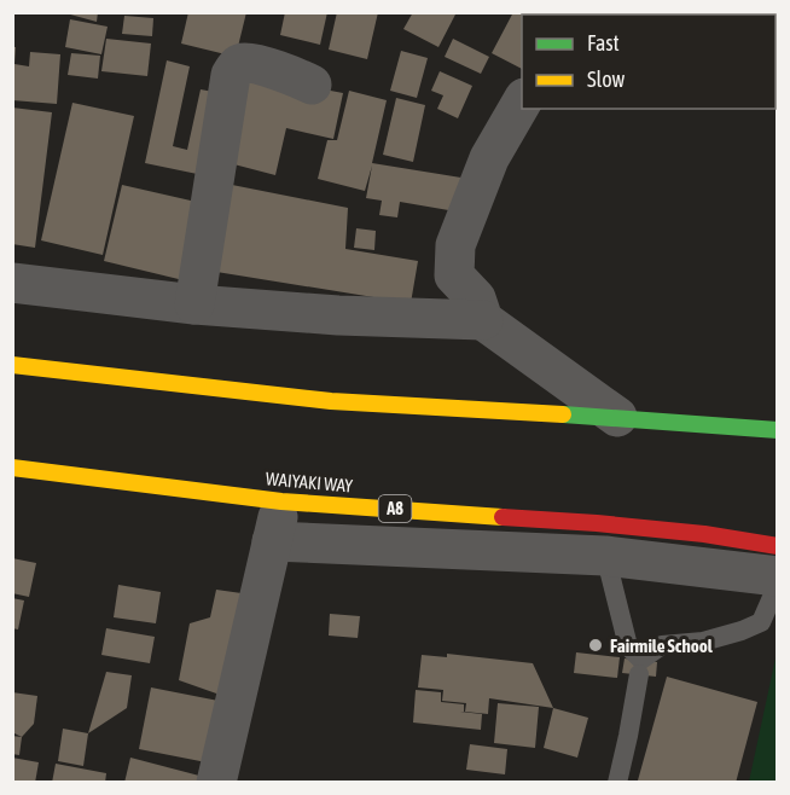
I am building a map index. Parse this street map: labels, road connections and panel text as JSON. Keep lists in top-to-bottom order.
{
  "streets": {
    "highway": ["WAIYAKI WAY", "A8"]
  },
  "places": ["Fairmile School"],
  "legend": ["Fast", "Slow"]
}
